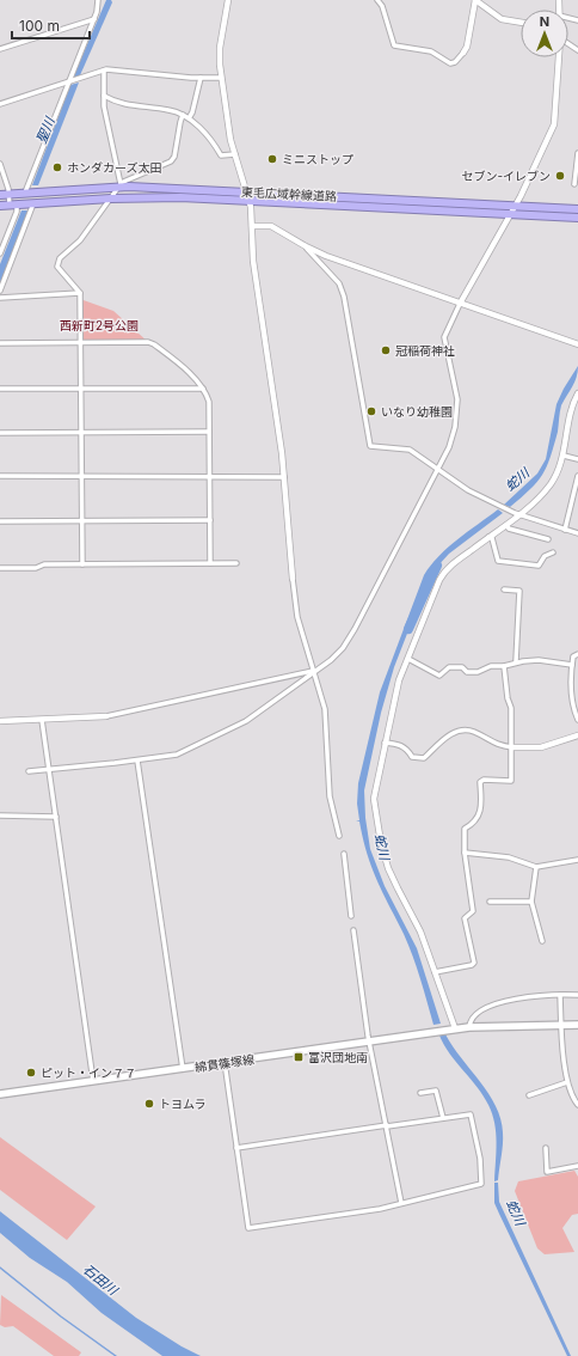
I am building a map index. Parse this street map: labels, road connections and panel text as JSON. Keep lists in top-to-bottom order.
{
  "streets": {
    "highway": ["東毛広域幹線道路"],
    "main road": ["綿貫篠塚線"]
  },
  "water": ["聖川", "蛇川", "石田川"],
  "parks": ["西新町2号公園"],
  "places": {
    "other": [
      "ミニストップ",
      "ホンダカーズ太田",
      "セブン-イレブン",
      "冠稲荷神社",
      "いなり幼稚園",
      "ピット・イン７７",
      "トヨムラ"
    ],
    "transit": ["富沢団地南"]
  },
  "scale_bar": "100 m",
  "north": "top"
}
